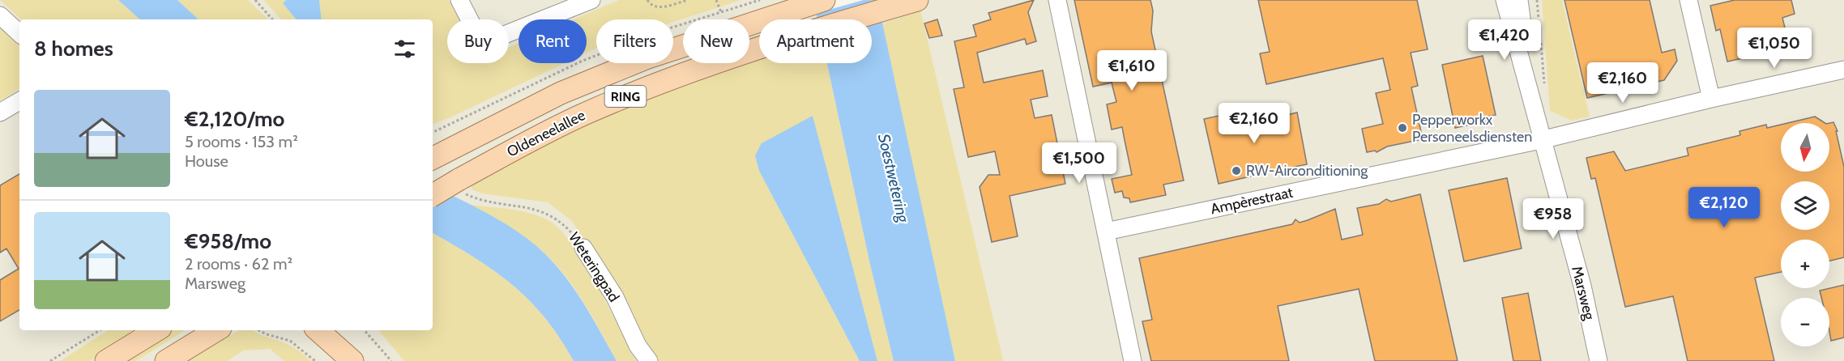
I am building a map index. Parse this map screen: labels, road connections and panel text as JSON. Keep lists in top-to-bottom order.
{
  "streets": {
    "main road": ["RING", "Oldeneelallee"],
    "street": ["Ampèrestraat", "Weteringpad", "Marsweg"]
  },
  "crossings": [
    ["Oldeneelallee", "Weteringpad"],
    ["Ampèrestraat", "Marsweg"]
  ],
  "water": ["Soestwetering"],
  "places": ["Pepperworkx Personeelsdiensten", "RW-Airconditioning"],
  "north": "bottom",
  "page": {
    "price": [
      "€1,420",
      "€1,050",
      "€1,610",
      "€2,160",
      "€2,160",
      "€1,500",
      "€2,120",
      "€958"
    ],
    "chip": [
      "Buy",
      "Rent",
      "Filters",
      "New",
      "Apartment"
    ],
    "heading": "8 homes",
    "list": [
      {
        "name": "€2,120/mo",
        "note": "5 rooms · 153 m² · House"
      },
      {
        "name": "€958/mo",
        "note": "2 rooms · 62 m² · Marsweg"
      }
    ],
    "map_buttons": ["+", "−"]
  }
}
